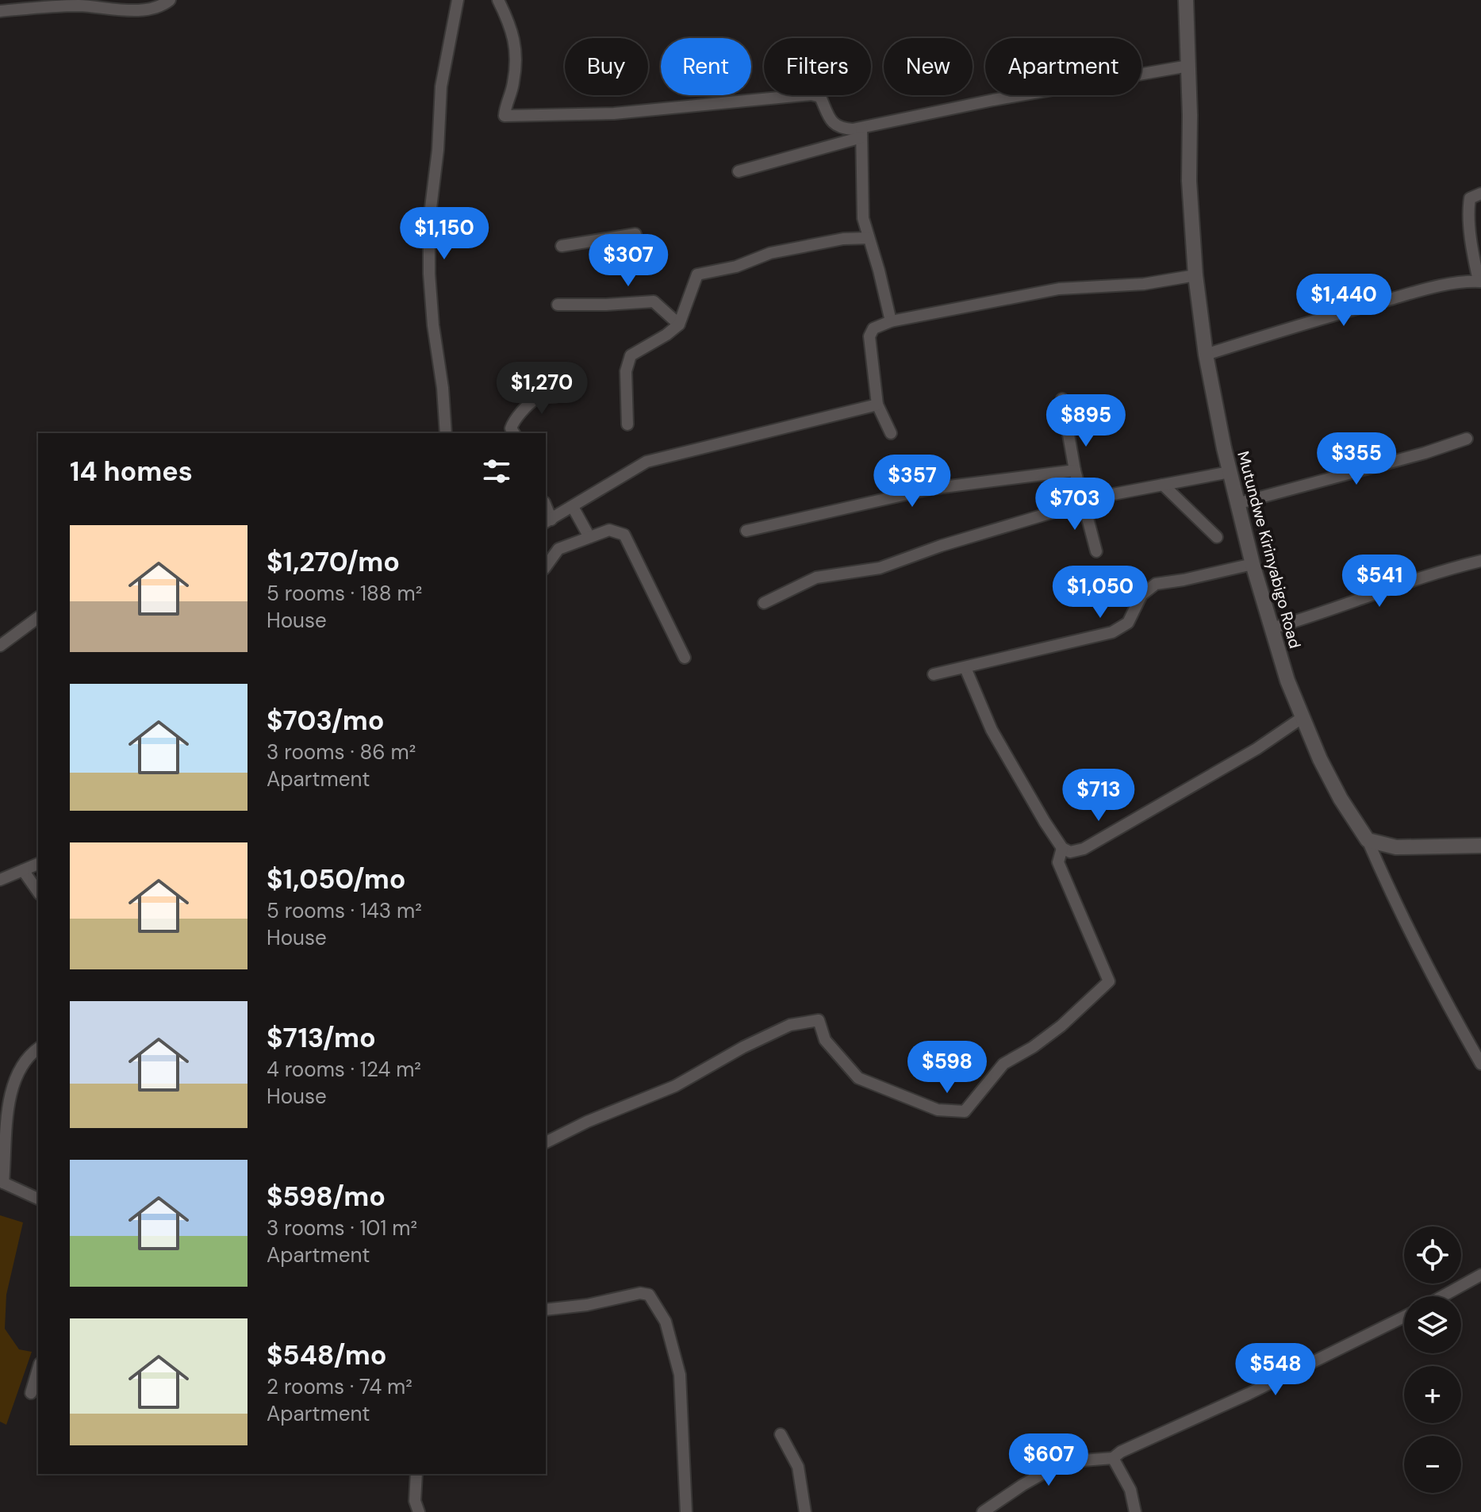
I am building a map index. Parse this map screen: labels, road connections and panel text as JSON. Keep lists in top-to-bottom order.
{
  "streets": {
    "street": ["Mutundwe Kirinyabigo Road"]
  },
  "page": {
    "chip": [
      "Buy",
      "Rent",
      "Filters",
      "New",
      "Apartment"
    ],
    "price": [
      "$1,150",
      "$307",
      "$1,440",
      "$1,270",
      "$895",
      "$355",
      "$357",
      "$703",
      "$541",
      "$1,050",
      "$713",
      "$598",
      "$548",
      "$607"
    ],
    "heading": "14 homes",
    "list": [
      {
        "name": "$1,270/mo",
        "note": "5 rooms · 188 m² · House"
      },
      {
        "name": "$703/mo",
        "note": "3 rooms · 86 m² · Apartment"
      },
      {
        "name": "$1,050/mo",
        "note": "5 rooms · 143 m² · House"
      },
      {
        "name": "$713/mo",
        "note": "4 rooms · 124 m² · House"
      },
      {
        "name": "$598/mo",
        "note": "3 rooms · 101 m² · Apartment"
      },
      {
        "name": "$548/mo",
        "note": "2 rooms · 74 m² · Apartment"
      }
    ],
    "map_buttons": ["+", "−"]
  }
}
